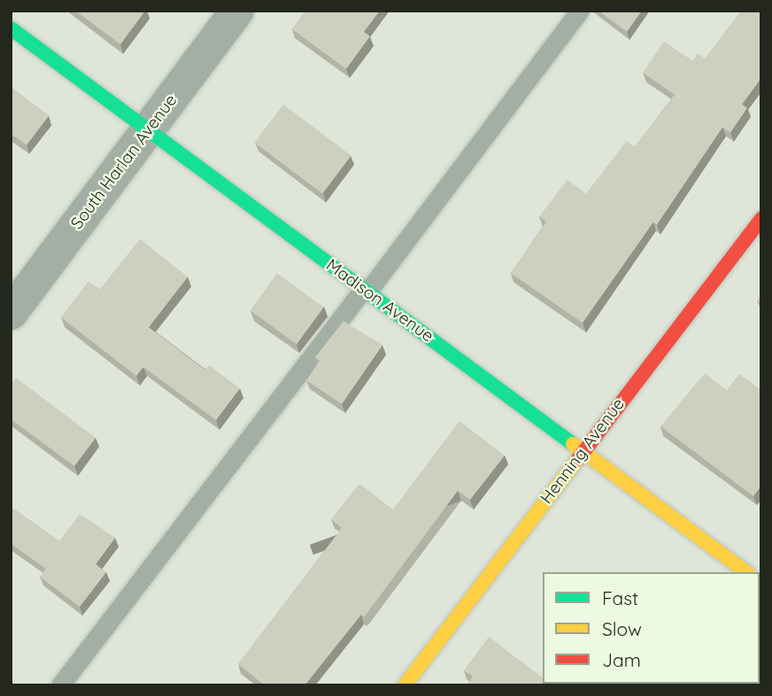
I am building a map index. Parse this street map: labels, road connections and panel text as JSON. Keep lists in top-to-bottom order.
{
  "streets": {
    "street": ["South Harlan Avenue", "Madison Avenue", "Henning Avenue"]
  },
  "crossings": [
    ["South Harlan Avenue", "Madison Avenue"],
    ["Madison Avenue", "Henning Avenue"]
  ],
  "legend": ["Fast", "Slow", "Jam"]
}
